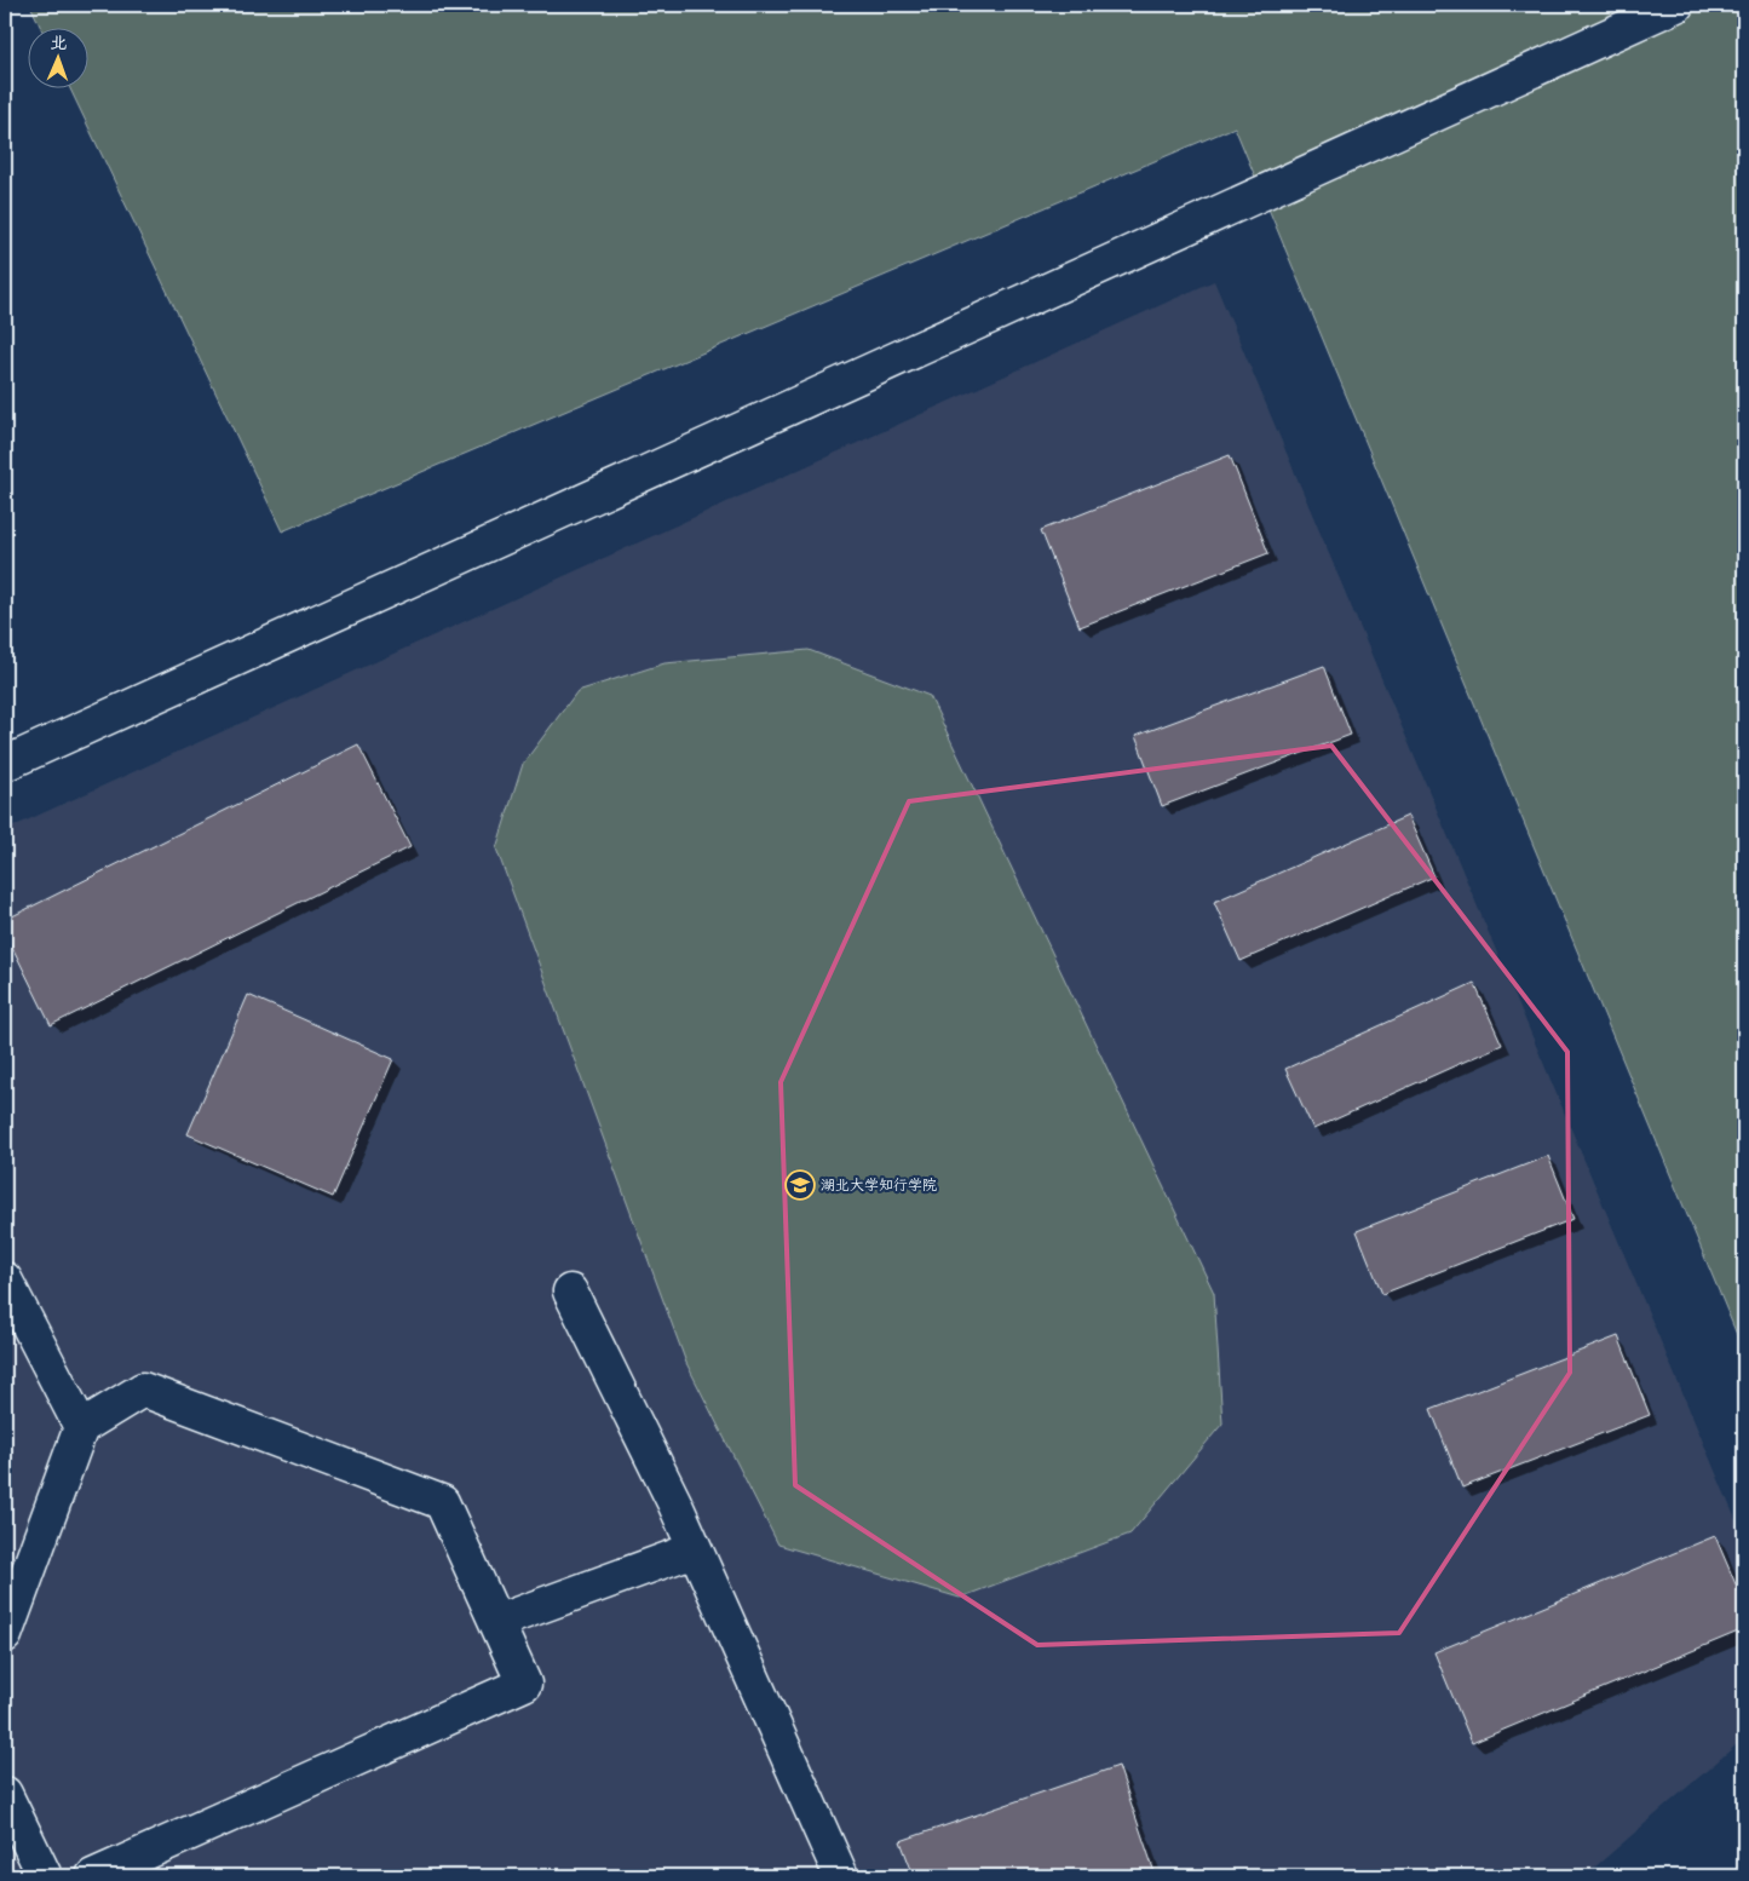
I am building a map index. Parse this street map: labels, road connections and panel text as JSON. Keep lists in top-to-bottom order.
{
  "places": {
    "school or university": ["湖北大学知行学院"]
  },
  "north": "top"
}
